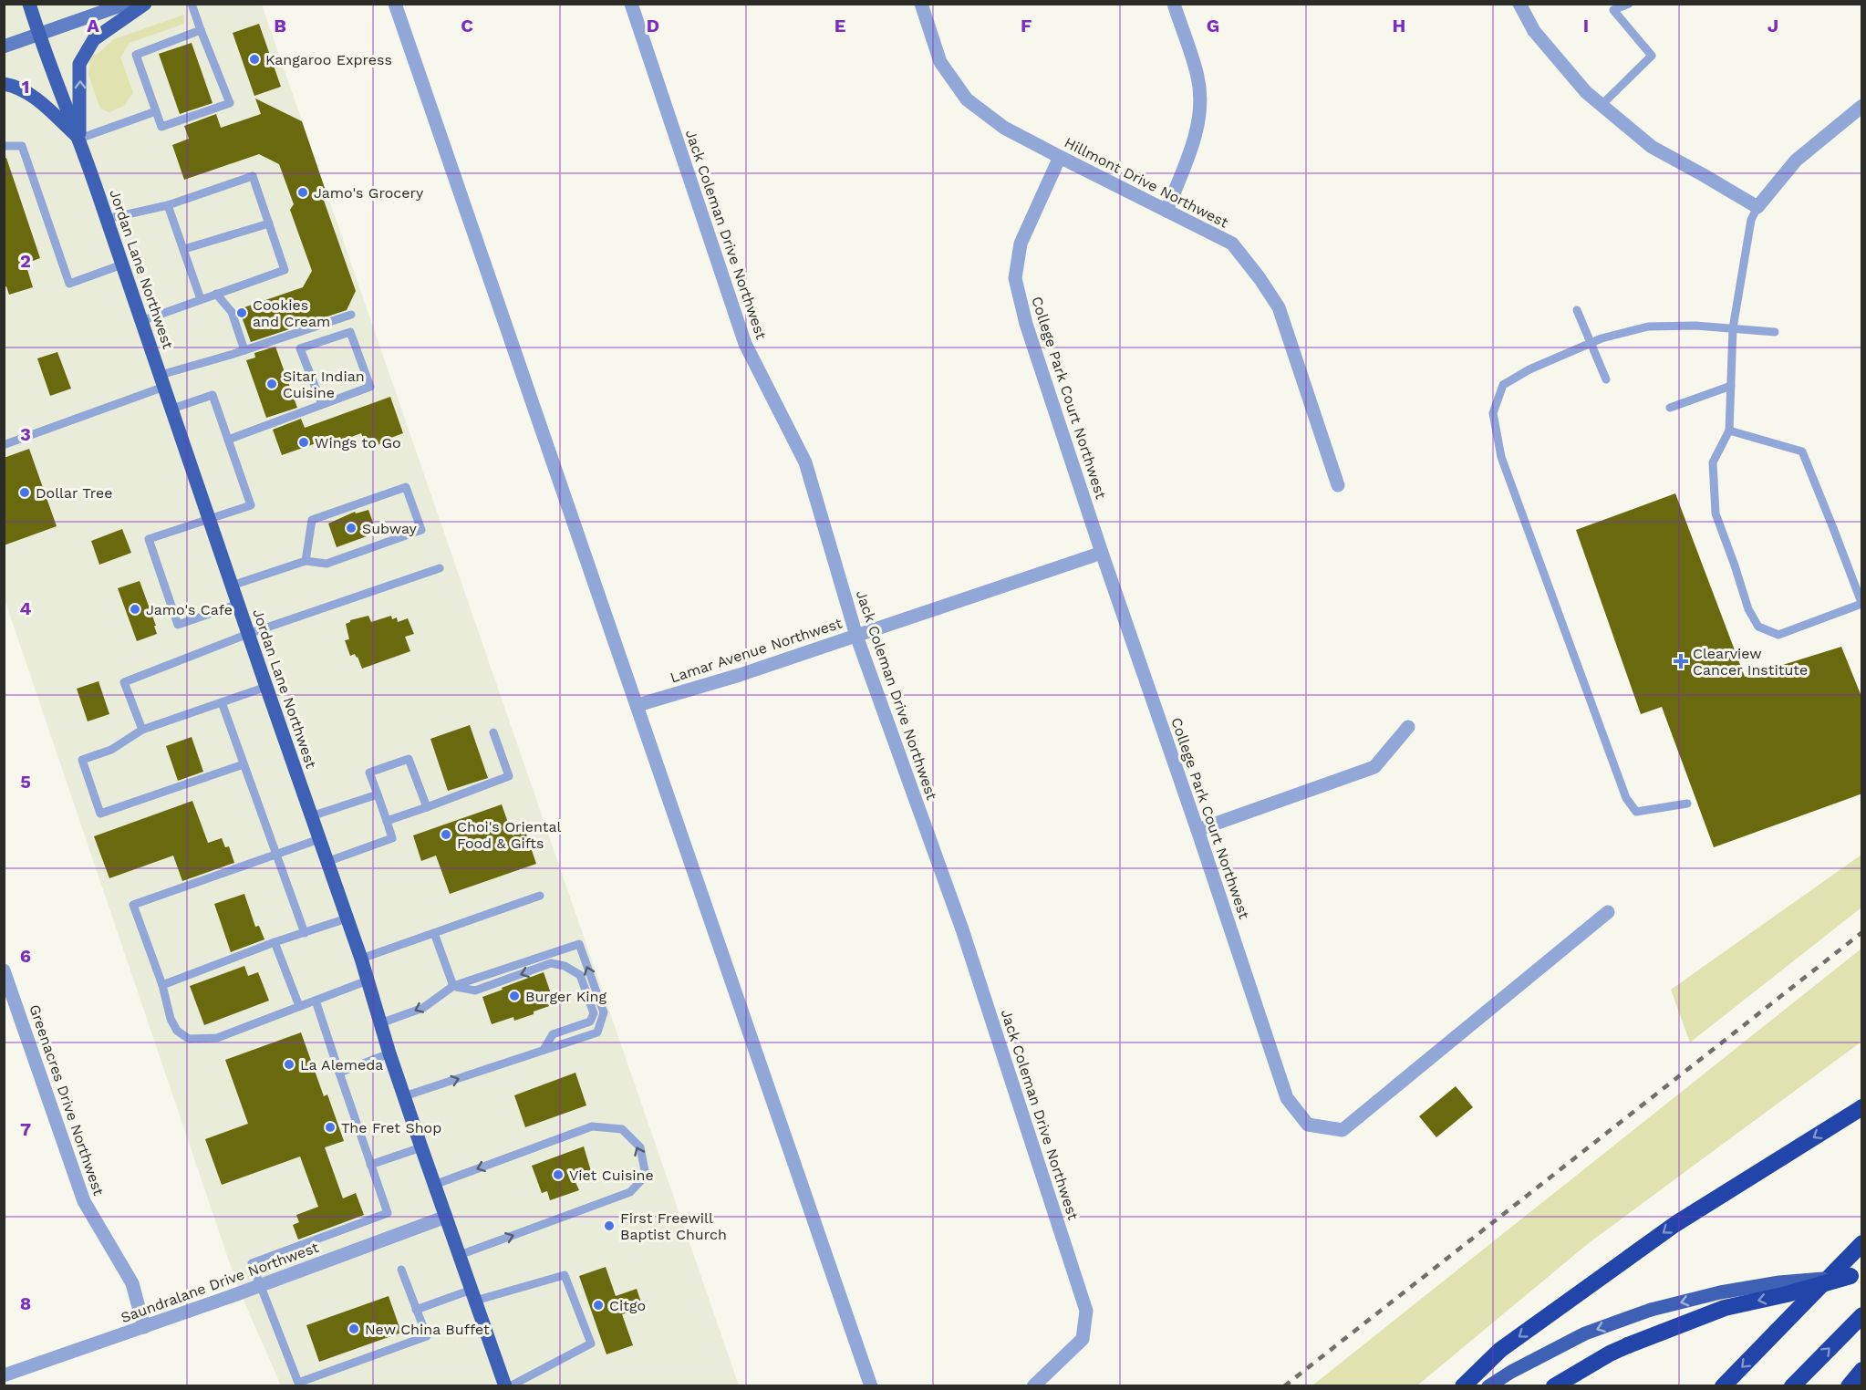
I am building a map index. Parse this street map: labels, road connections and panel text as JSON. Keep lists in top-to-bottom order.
{
  "streets": {
    "main road": ["Jordan Lane Northwest"],
    "street": [
      "Hillmont Drive Northwest",
      "Jack Coleman Drive Northwest",
      "College Park Court Northwest",
      "Lamar Avenue Northwest",
      "Greenacres Drive Northwest",
      "Saundralane Drive Northwest"
    ]
  },
  "crossings": [
    ["Hillmont Drive Northwest", "College Park Court Northwest"],
    ["Jack Coleman Drive Northwest", "Lamar Avenue Northwest"],
    ["Jordan Lane Northwest", "Saundralane Drive Northwest"],
    ["College Park Court Northwest", "Lamar Avenue Northwest"],
    ["Greenacres Drive Northwest", "Saundralane Drive Northwest"]
  ],
  "places": {
    "other": [
      "Kangaroo Express",
      "Jamo's Grocery",
      "Cookies and Cream",
      "Sitar Indian Cuisine",
      "Wings to Go",
      "Dollar Tree",
      "Subway",
      "Jamo's Cafe",
      "Choi's Oriental Food & Gifts",
      "Burger King",
      "La Alemeda",
      "The Fret Shop",
      "Viet Cuisine",
      "First Freewill Baptist Church",
      "Citgo",
      "New China Buffet"
    ],
    "health": ["Clearview Cancer Institute"]
  },
  "grid": {
    "columns": [
      "A",
      "B",
      "C",
      "D",
      "E",
      "F",
      "G",
      "H",
      "I",
      "J"
    ],
    "rows": [
      "1",
      "2",
      "3",
      "4",
      "5",
      "6",
      "7",
      "8"
    ]
  }
}
